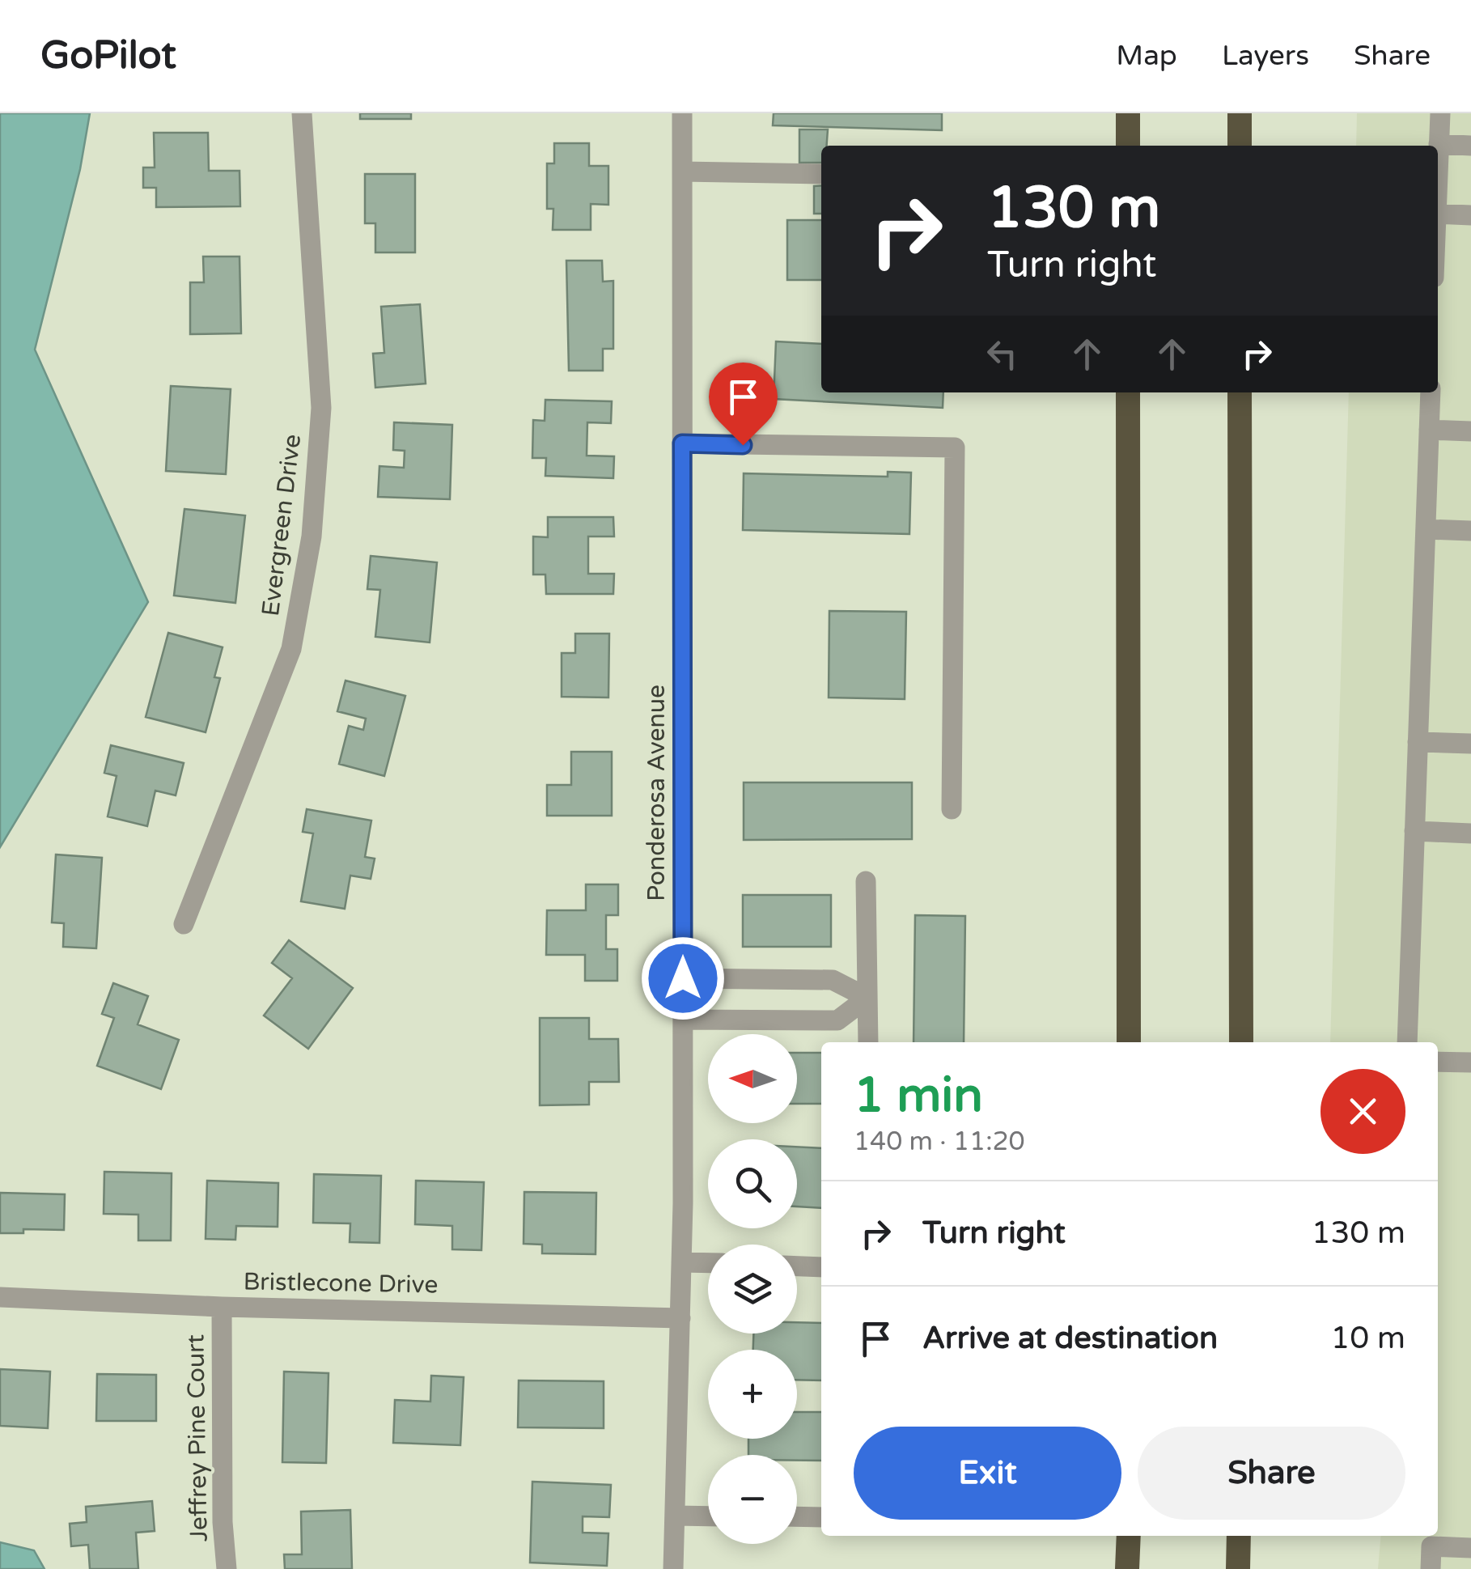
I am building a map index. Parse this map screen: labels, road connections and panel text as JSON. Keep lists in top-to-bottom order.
{
  "streets": {
    "street": [
      "Evergreen Drive",
      "Ponderosa Avenue",
      "Bristlecone Drive",
      "Jeffrey Pine Court"
    ]
  },
  "crossings": [
    ["Ponderosa Avenue", "Bristlecone Drive"],
    ["Bristlecone Drive", "Jeffrey Pine Court"]
  ],
  "north": "left",
  "page": {
    "header": "GoPilot",
    "nav": ["Map", "Layers", "Share"],
    "turn": ["130 m", "Turn right"],
    "map_buttons": ["+", "−"],
    "heading": ["1 min", "140 m · 11:20"],
    "list": [
      {
        "name": "Turn right",
        "value": "130 m"
      },
      {
        "name": "Arrive at destination",
        "value": "10 m"
      }
    ],
    "buttons": ["Exit", "Share"]
  }
}
